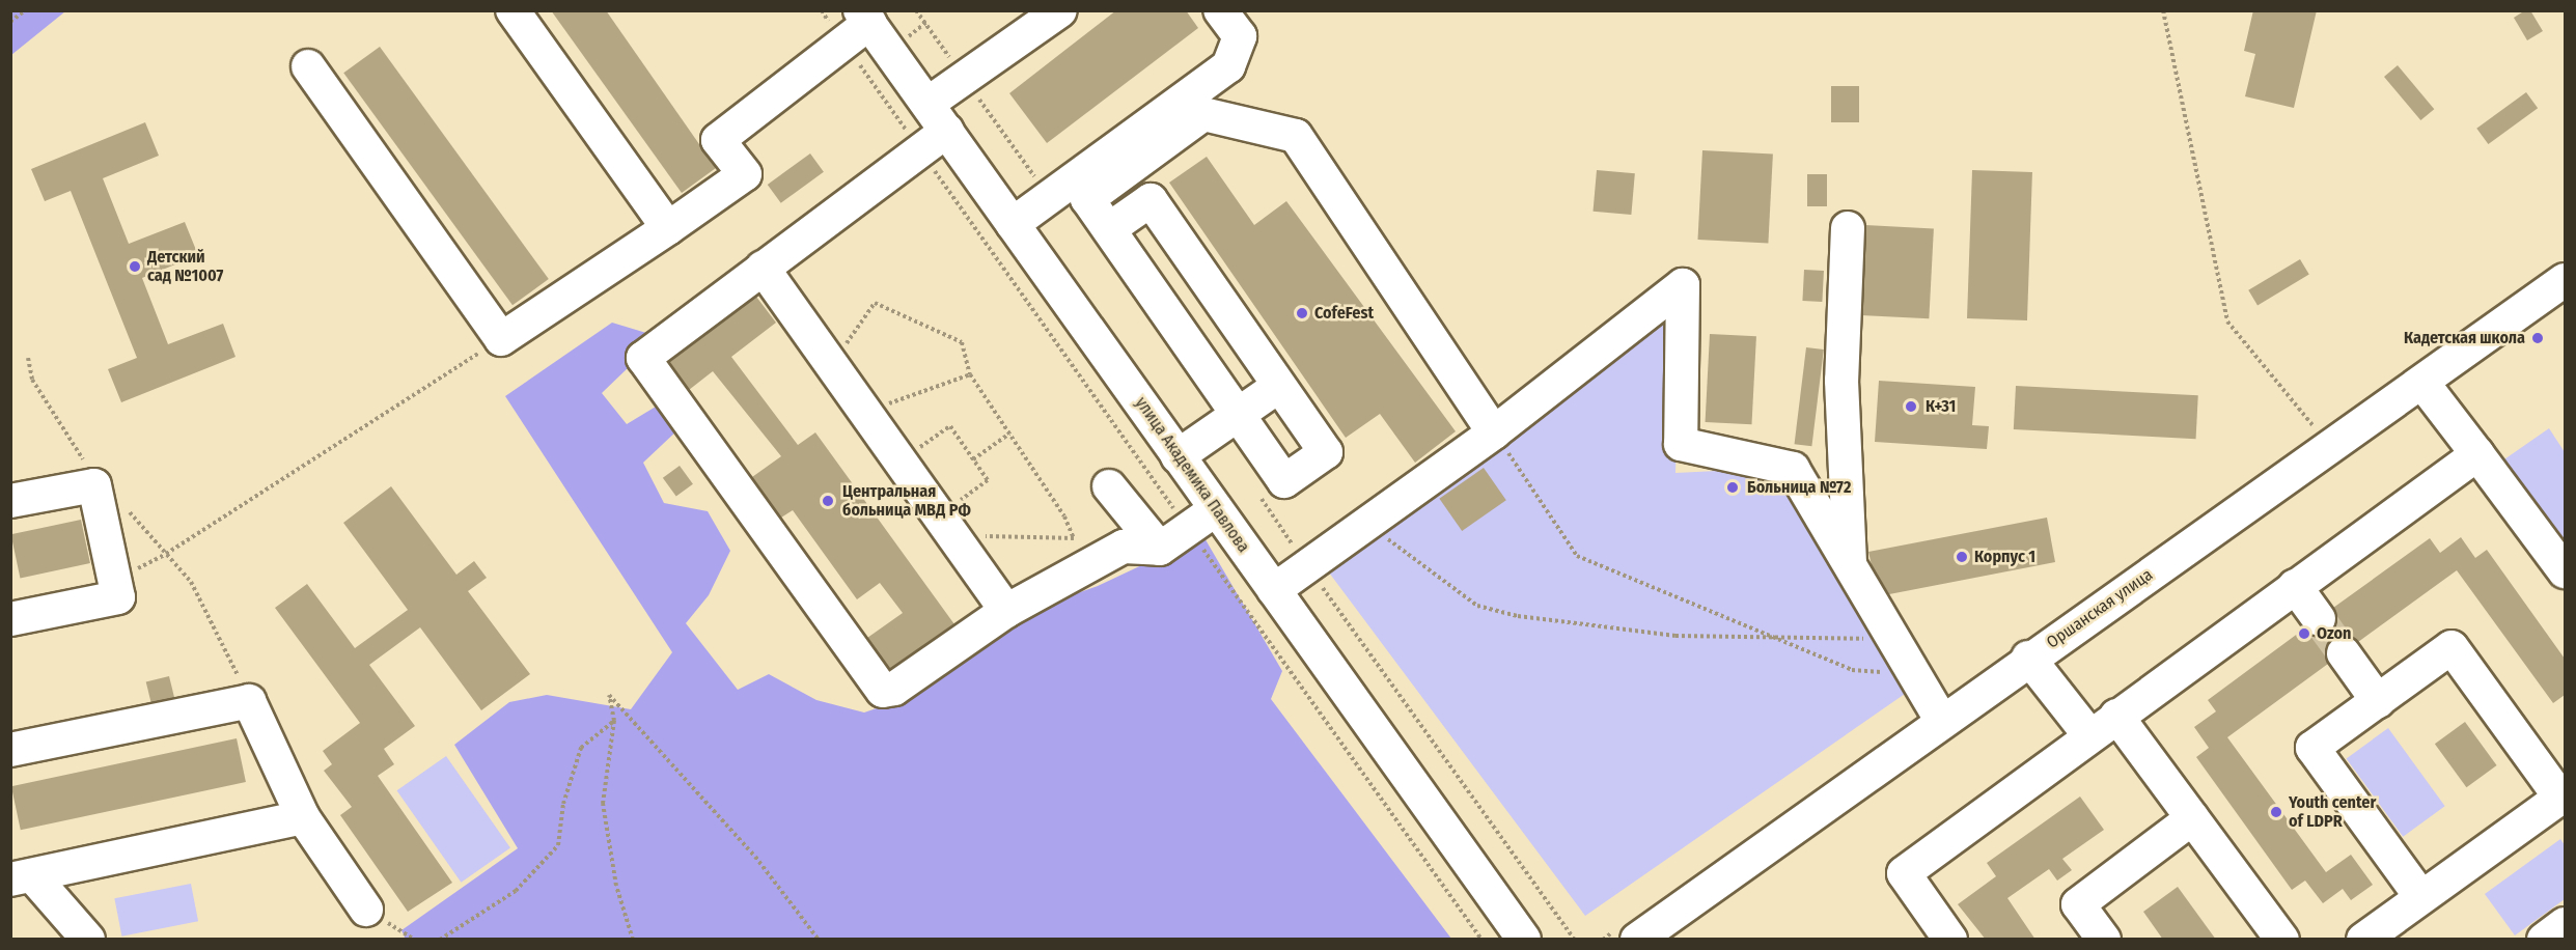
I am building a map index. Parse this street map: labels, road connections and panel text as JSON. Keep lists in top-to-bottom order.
{
  "streets": {
    "street": ["улица Академика Павлова", "Оршанская улица"]
  },
  "places": [
    "Детский сад №1007",
    "CofeFest",
    "Кадетская школа",
    "К+31",
    "Больница №72",
    "Центральная больница МВД РФ",
    "Корпус 1",
    "Ozon",
    "Youth center of LDPR"
  ]
}
